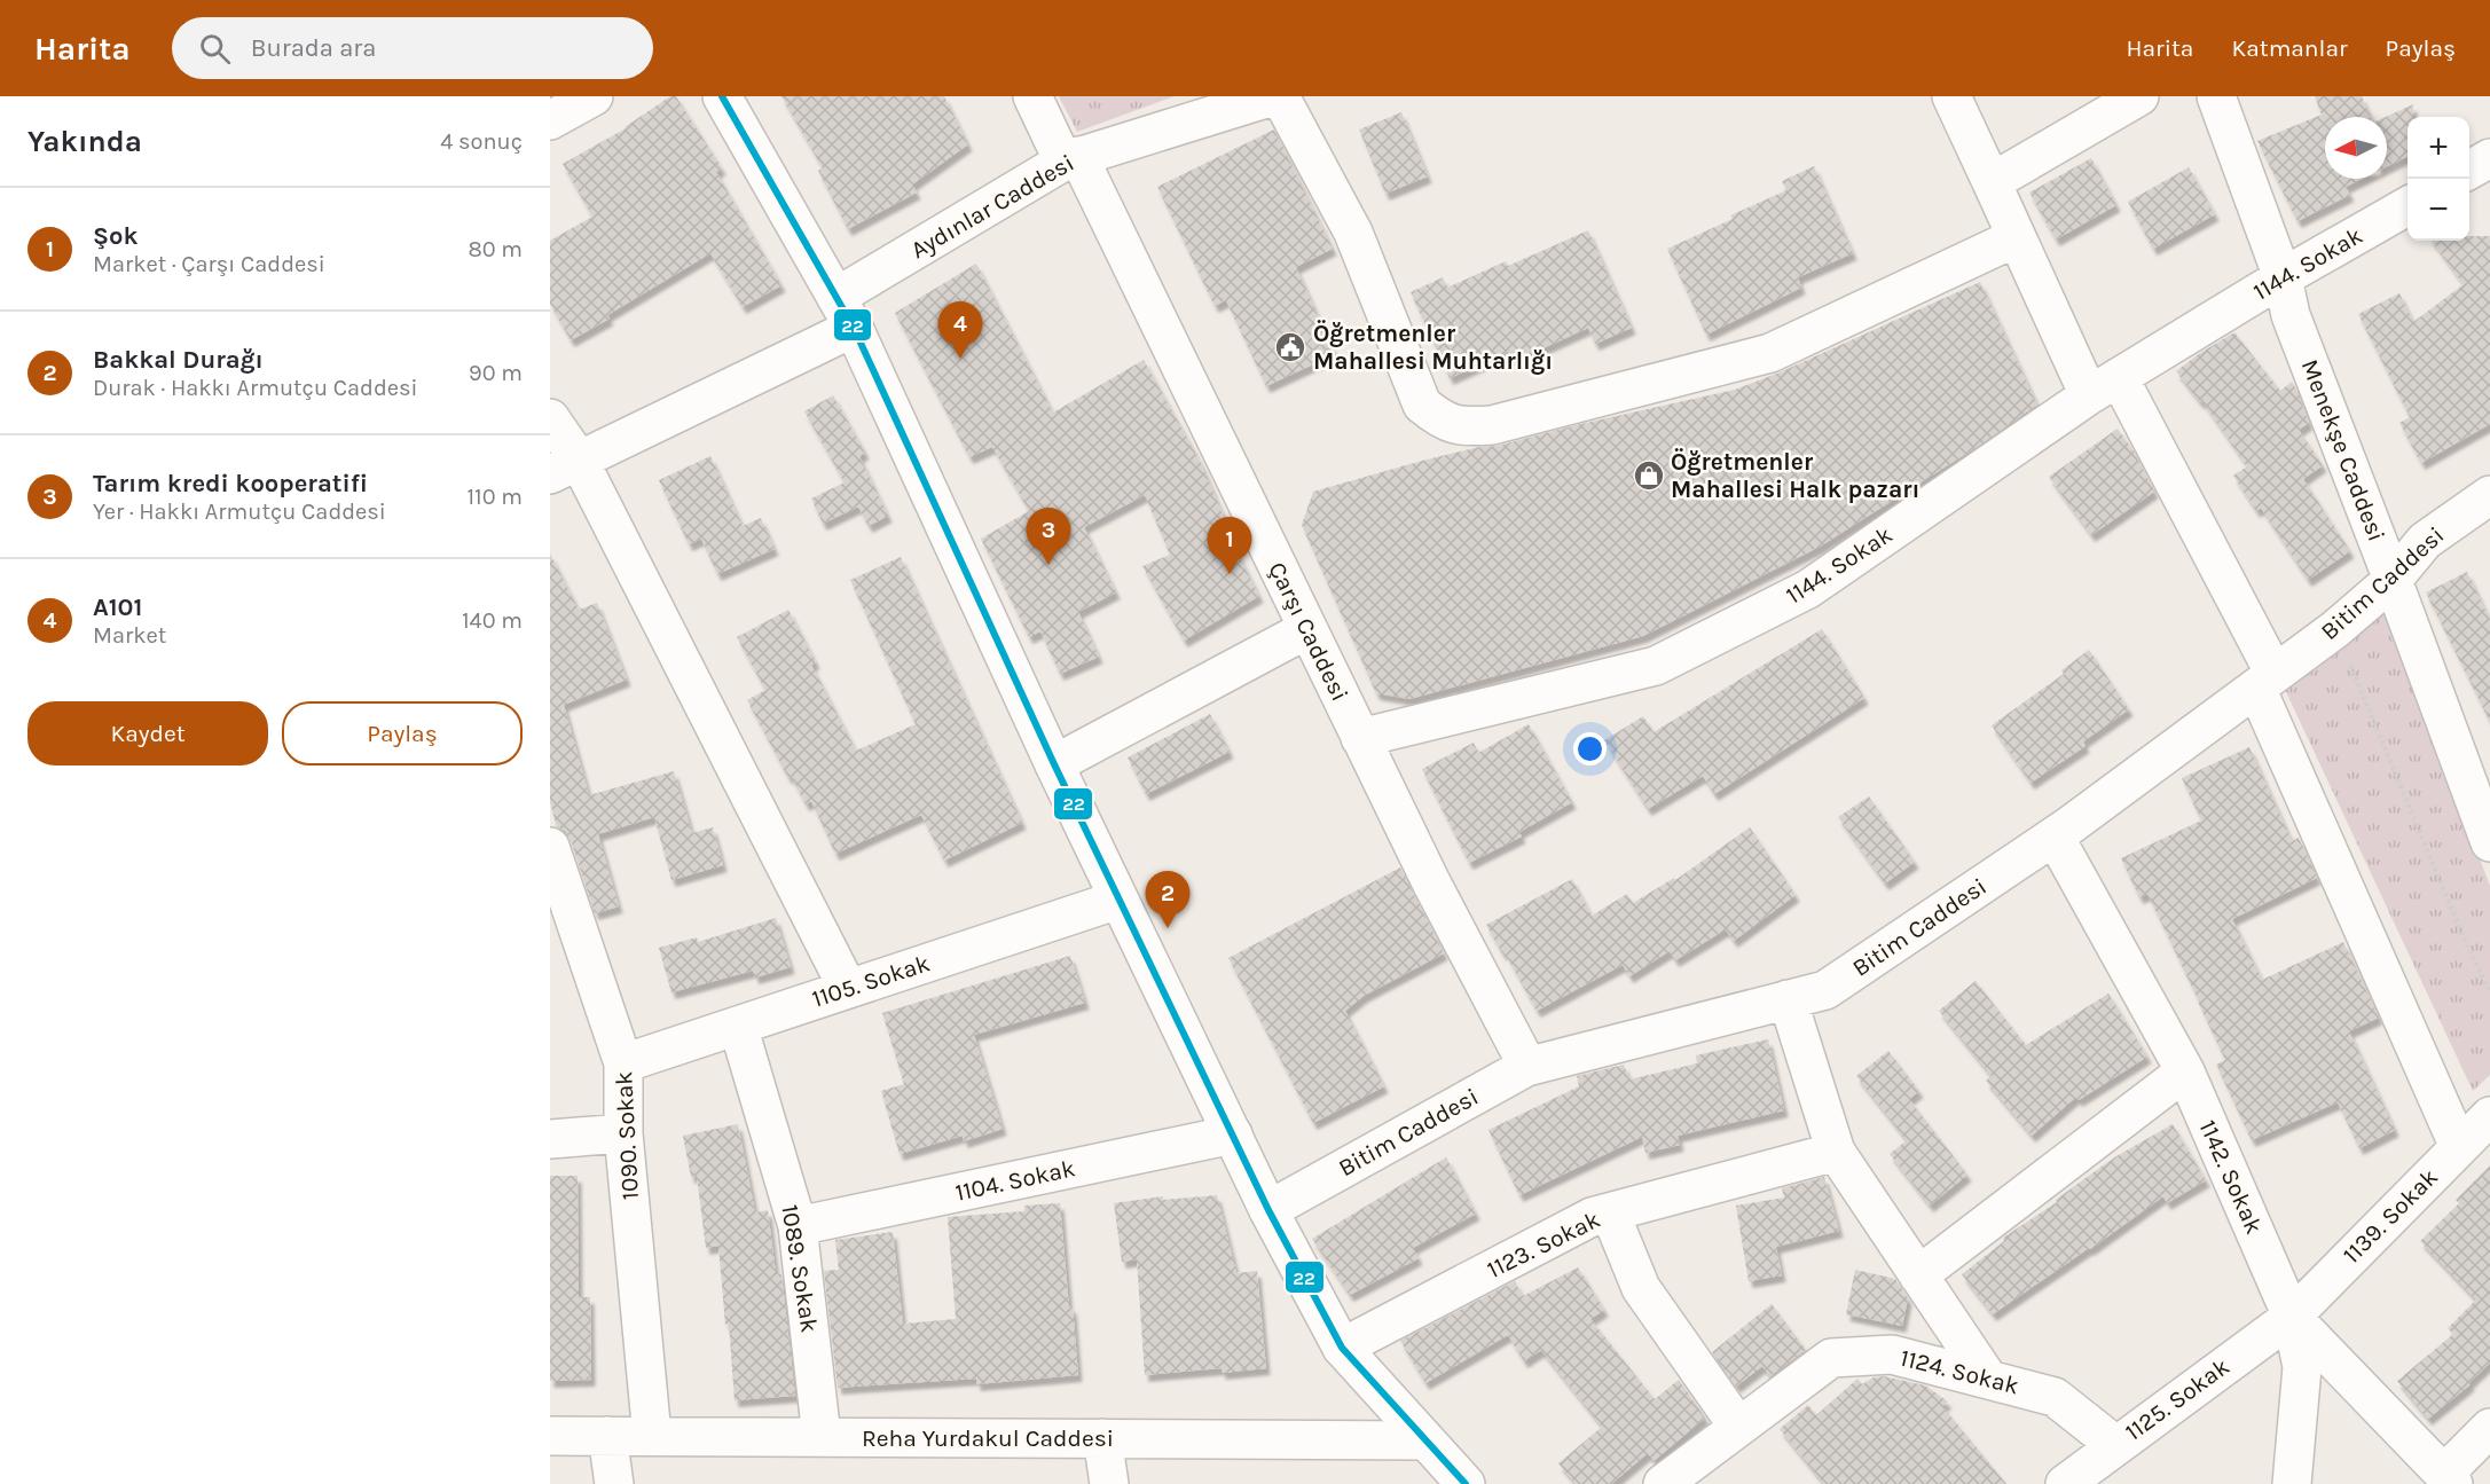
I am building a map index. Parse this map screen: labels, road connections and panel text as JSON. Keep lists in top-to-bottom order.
{
  "streets": {
    "street": [
      "Aydınlar Caddesi",
      "1144. Sokak",
      "Menekşe Caddesi",
      "Bitim Caddesi",
      "Çarşı Caddesi",
      "1105. Sokak",
      "1090. Sokak",
      "1142. Sokak",
      "1104. Sokak",
      "1139. Sokak",
      "1123. Sokak",
      "1089. Sokak",
      "1124. Sokak",
      "1125. Sokak",
      "Reha Yurdakul Caddesi"
    ]
  },
  "crossings": [
    ["Aydınlar Caddesi", "Çarşı Caddesi"],
    ["1144. Sokak", "Menekşe Caddesi"],
    ["1144. Sokak", "Çarşı Caddesi"],
    ["Menekşe Caddesi", "Bitim Caddesi"],
    ["Bitim Caddesi", "Çarşı Caddesi"],
    ["Bitim Caddesi", "1142. Sokak"],
    ["1105. Sokak", "1090. Sokak"],
    ["1105. Sokak", "1089. Sokak"],
    ["1090. Sokak", "Reha Yurdakul Caddesi"],
    ["1142. Sokak", "1139. Sokak"],
    ["1142. Sokak", "1125. Sokak"],
    ["1104. Sokak", "1089. Sokak"],
    ["1139. Sokak", "1125. Sokak"],
    ["1089. Sokak", "Reha Yurdakul Caddesi"],
    ["1124. Sokak", "1125. Sokak"]
  ],
  "places": {
    "public building": ["Öğretmenler Mahallesi Muhtarlığı"],
    "shop": ["Öğretmenler Mahallesi Halk pazarı"]
  },
  "lines": ["transit line 22"],
  "north": "left",
  "page": {
    "header": "Harita",
    "search": "Burada ara",
    "nav": ["Harita", "Katmanlar", "Paylaş"],
    "heading": ["Yakında", "4 sonuç"],
    "map_buttons": ["+", "−"],
    "list": [
      {
        "mark": "1",
        "name": "Şok",
        "note": "Market · Çarşı Caddesi",
        "value": "80 m"
      },
      {
        "mark": "2",
        "name": "Bakkal Durağı",
        "note": "Durak · Hakkı Armutçu Caddesi",
        "value": "90 m"
      },
      {
        "mark": "3",
        "name": "Tarım kredi kooperatifi",
        "note": "Yer · Hakkı Armutçu Caddesi",
        "value": "110 m"
      },
      {
        "mark": "4",
        "name": "A101",
        "note": "Market",
        "value": "140 m"
      }
    ],
    "pins": [
      "4",
      "3",
      "1",
      "2"
    ],
    "buttons": ["Kaydet", "Paylaş"]
  }
}
